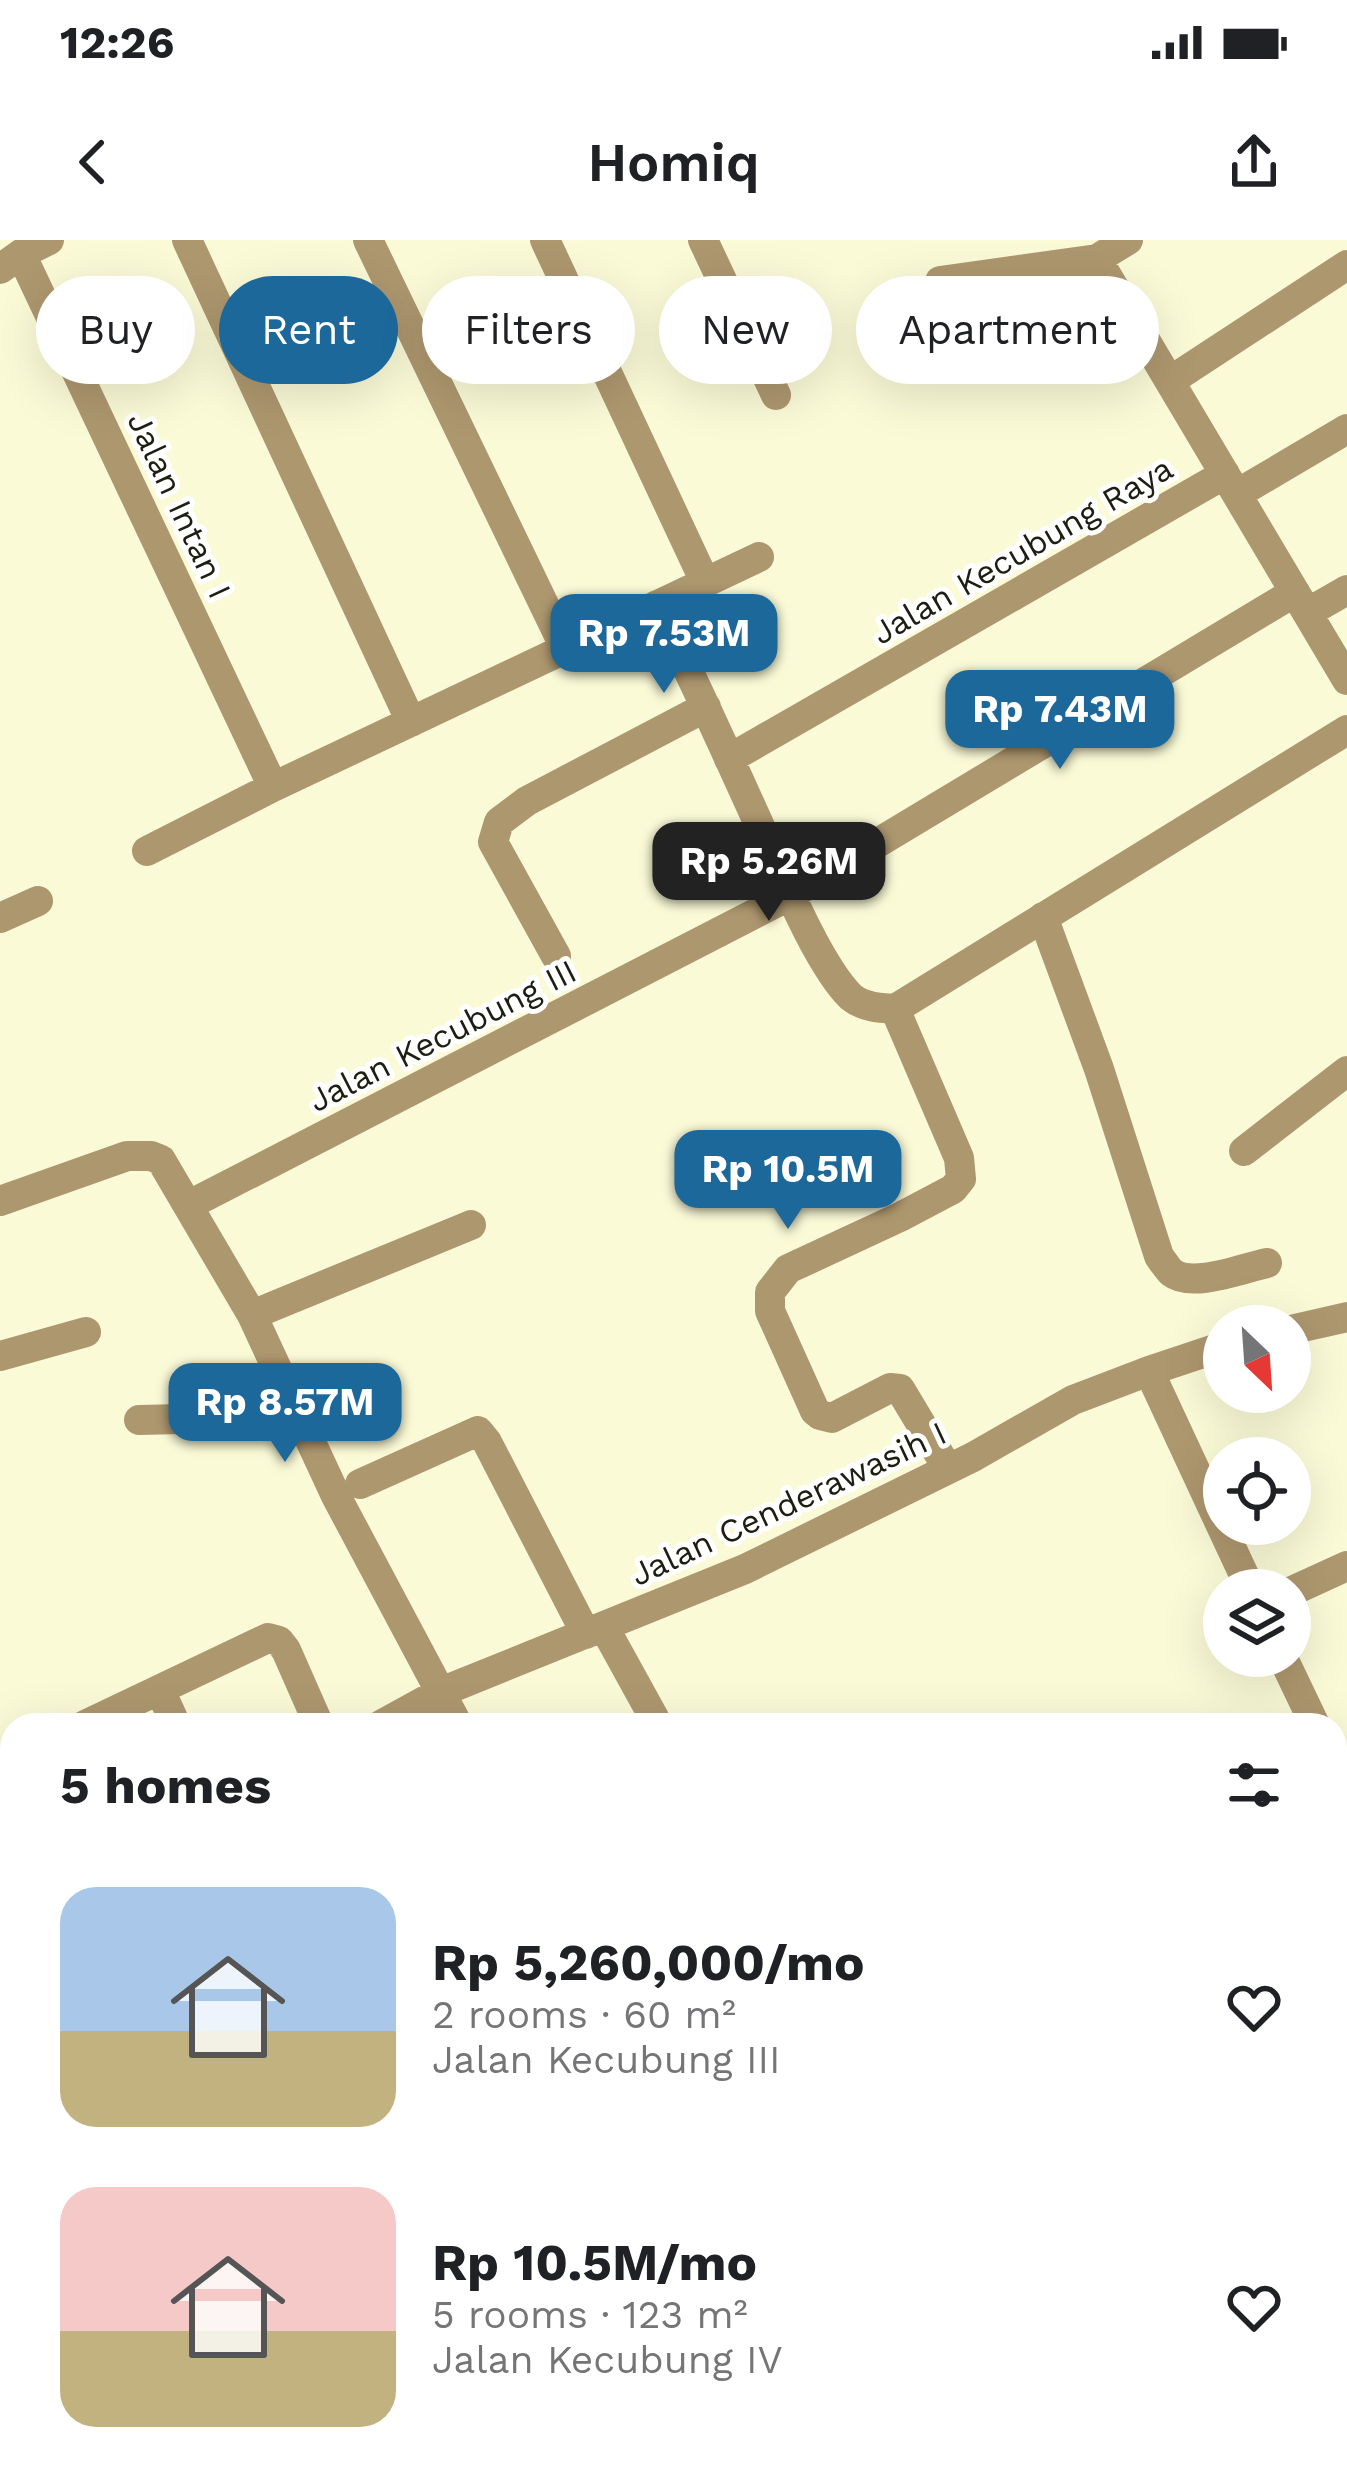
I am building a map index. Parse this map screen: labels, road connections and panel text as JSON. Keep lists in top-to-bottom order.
{
  "streets": {
    "street": [
      "Jalan Intan I",
      "Jalan Kecubung Raya",
      "Jalan Kecubung III",
      "Jalan Cenderawasih I"
    ]
  },
  "north": "bottom right",
  "page": {
    "status": "12:26",
    "header": "Homiq",
    "chip": [
      "Buy",
      "Rent",
      "Filters",
      "New",
      "Apartment"
    ],
    "price": [
      "Rp 7.53M",
      "Rp 7.43M",
      "Rp 5.26M",
      "Rp 10.5M",
      "Rp 8.57M"
    ],
    "heading": "5 homes",
    "list": [
      {
        "name": "Rp 5,260,000/mo",
        "note": "2 rooms · 60 m² · Jalan Kecubung III"
      },
      {
        "name": "Rp 10.5M/mo",
        "note": "5 rooms · 123 m² · Jalan Kecubung IV"
      }
    ]
  }
}
